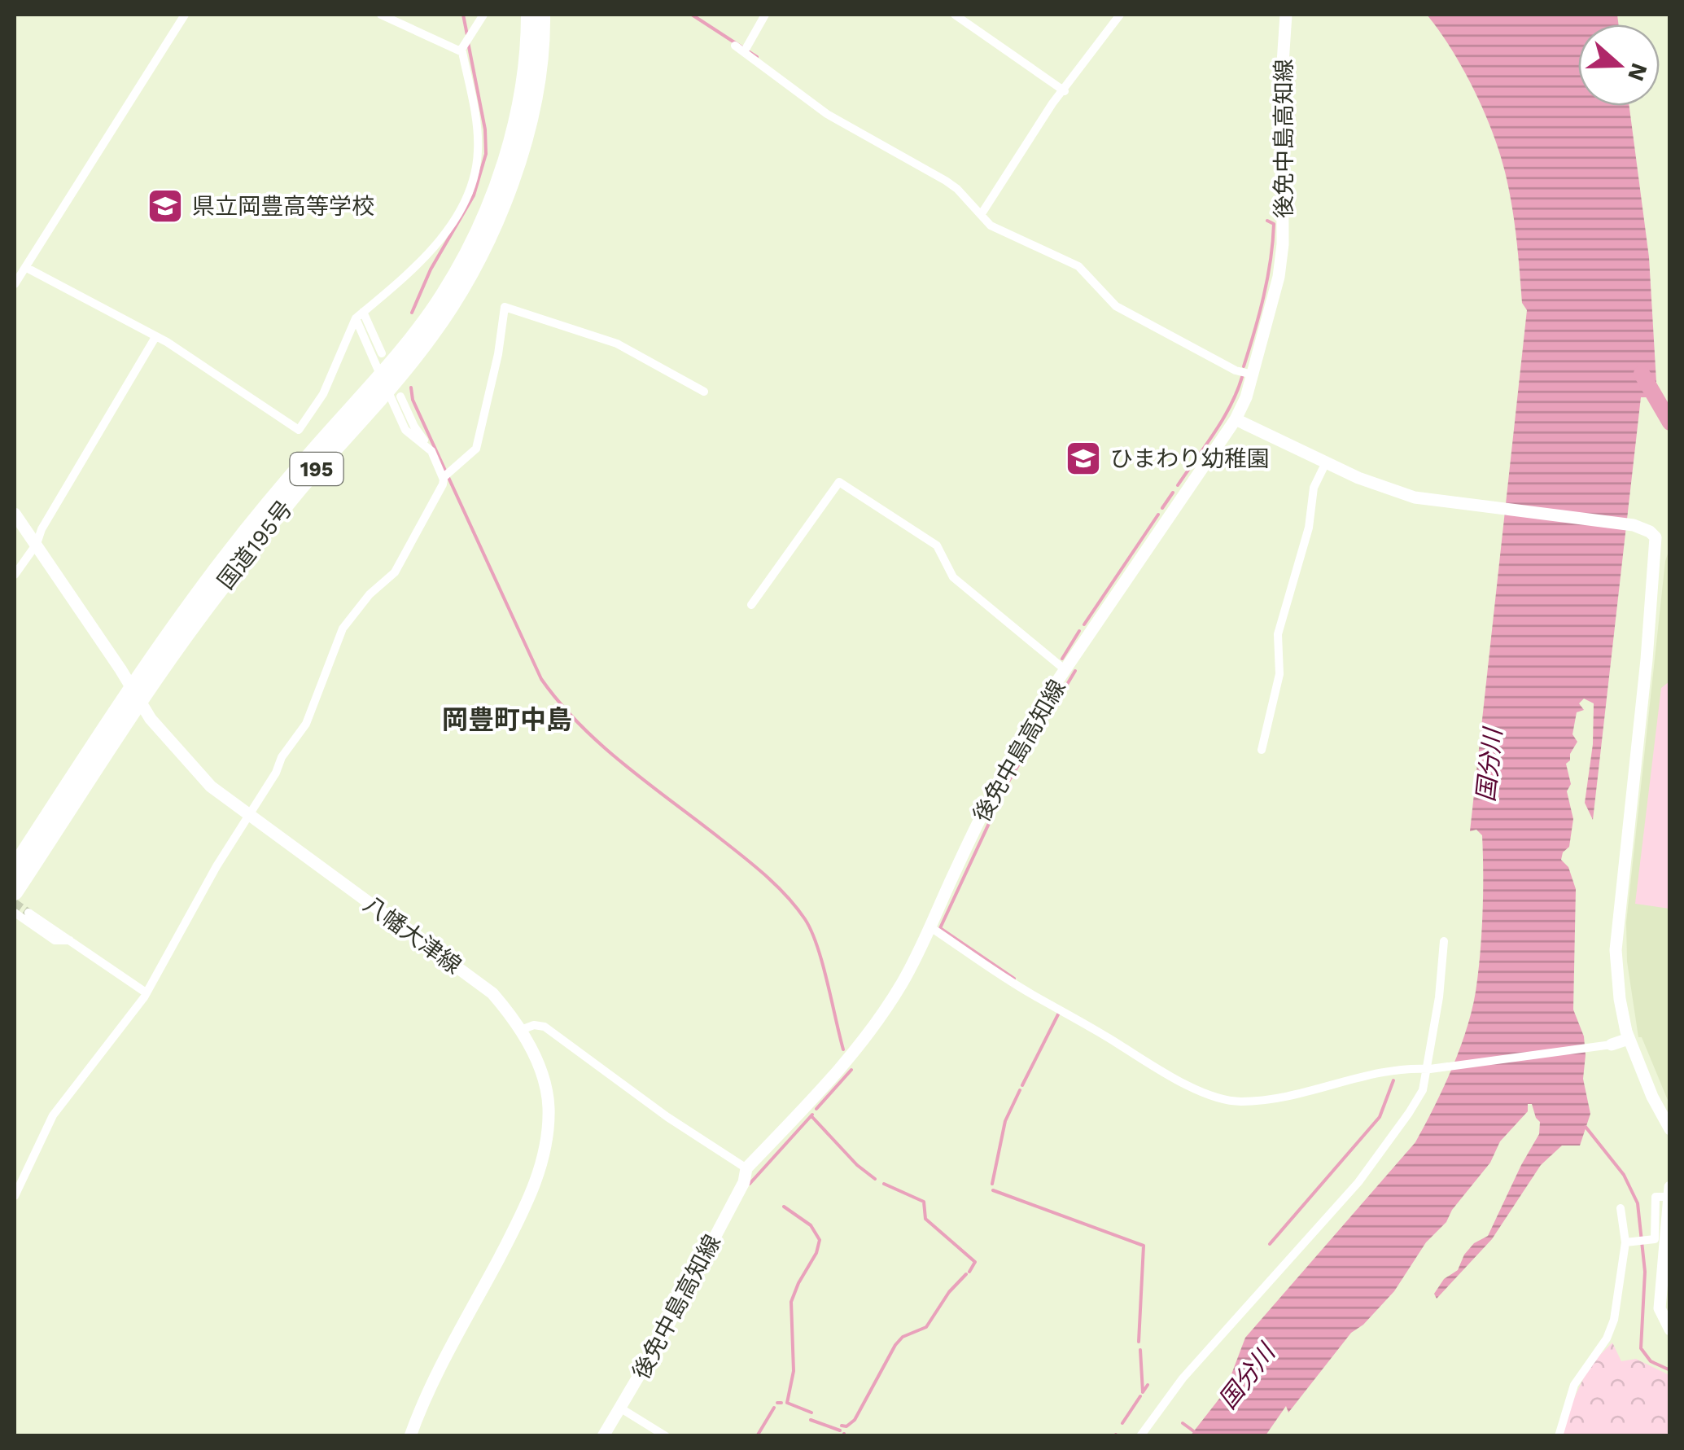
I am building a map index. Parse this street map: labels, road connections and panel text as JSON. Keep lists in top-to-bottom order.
{
  "streets": {
    "highway": ["195", "国道195号"],
    "main road": ["後免中島高知線", "八幡大津線"]
  },
  "crossings": [
    ["国道195号", "八幡大津線"]
  ],
  "districts": ["岡豊町中島"],
  "water": ["国分川"],
  "places": {
    "school or university": ["県立岡豊高等学校", "ひまわり幼稚園"]
  },
  "north": "right"
}
